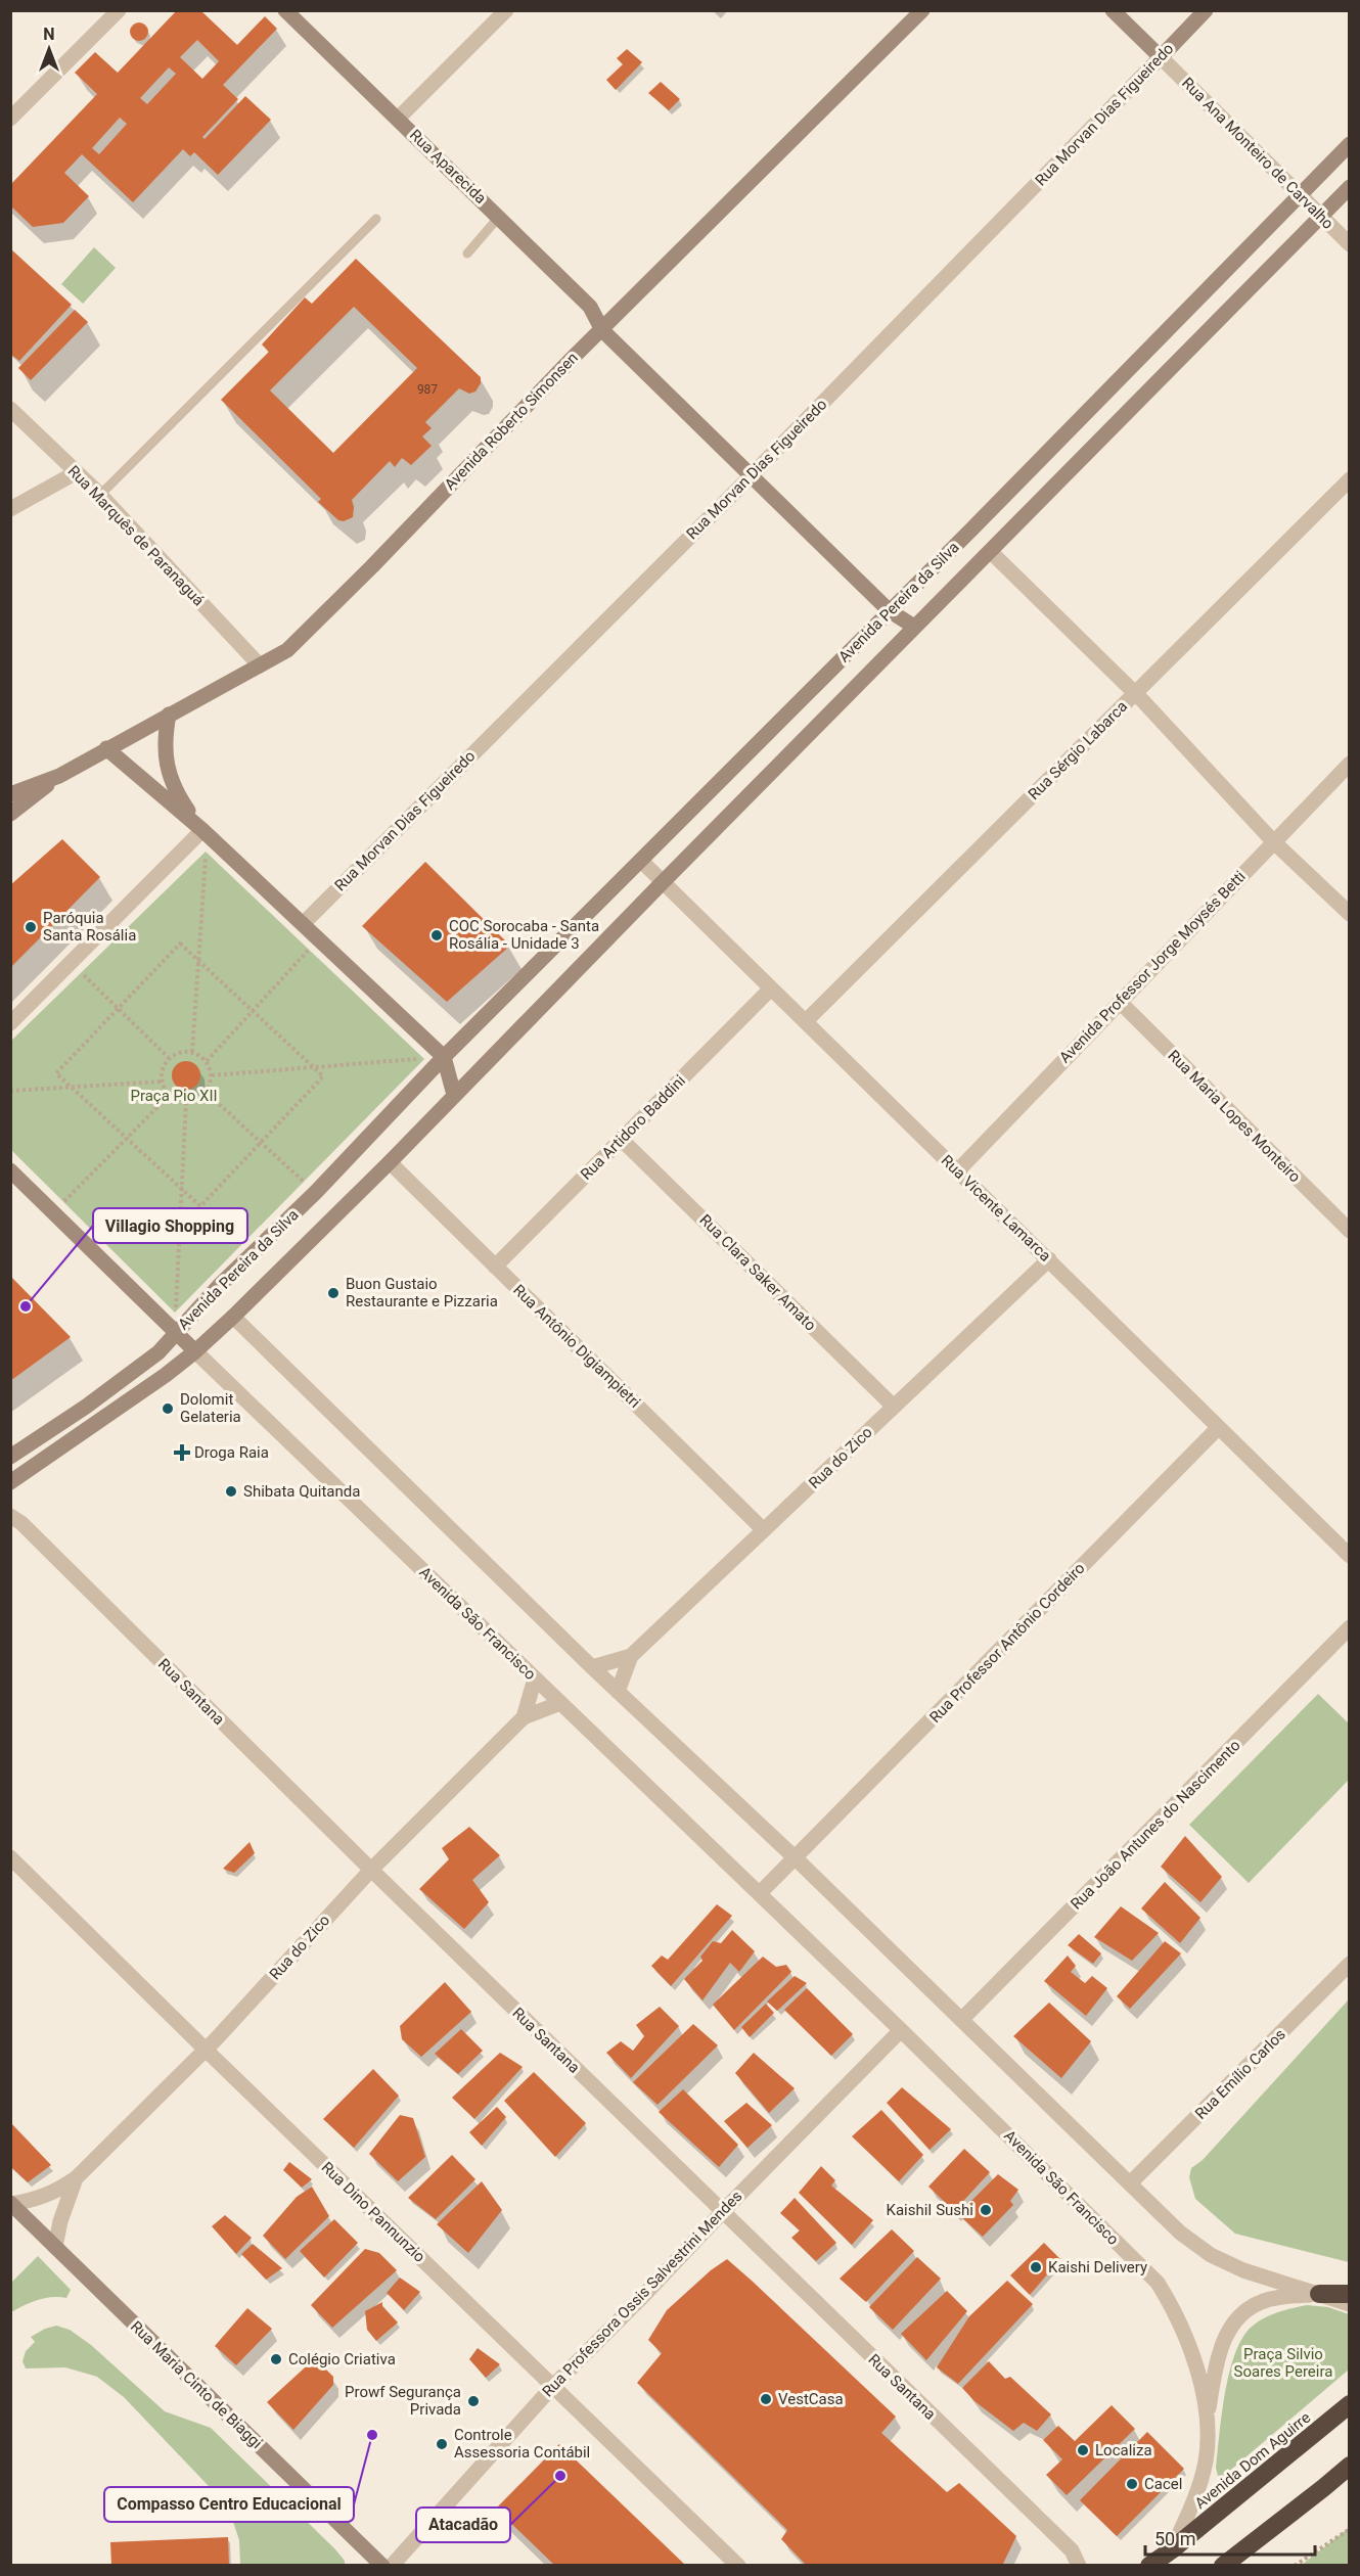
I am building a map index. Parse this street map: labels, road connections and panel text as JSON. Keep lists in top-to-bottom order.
{
  "streets": {
    "highway": ["Avenida Dom Aguirre"],
    "main road": [
      "Rua Morvan Dias Figueiredo",
      "Rua Ana Monteiro de Carvalho",
      "Rua Aparecida",
      "Avenida Roberto Simonsen",
      "Avenida Pereira da Silva",
      "Rua Maria Cinto de Biaggi"
    ],
    "street": [
      "Rua Marquês de Paranaguá",
      "Rua Sérgio Labarca",
      "Avenida Professor Jorge Moysés Betti",
      "Rua Maria Lopes Monteiro",
      "Rua Artidoro Baddini",
      "Rua Vicente Lamarca",
      "Rua Clara Saker Amato",
      "Rua Antônio Digiampietri",
      "Rua do Zico",
      "Avenida São Francisco",
      "Rua Professor Antônio Cordeiro",
      "Rua Santana",
      "Rua João Antunes do Nascimento",
      "Rua Emílio Carlos",
      "Rua Dino Pannunzio",
      "Rua Professora Ossis Salvestrini Mendes"
    ]
  },
  "crossings": [
    ["Rua Morvan Dias Figueiredo", "Rua Ana Monteiro de Carvalho"],
    ["Rua Morvan Dias Figueiredo", "Rua Aparecida"],
    ["Rua Ana Monteiro de Carvalho", "Avenida Pereira da Silva"],
    ["Rua Aparecida", "Avenida Roberto Simonsen"],
    ["Rua Aparecida", "Avenida Pereira da Silva"],
    ["Avenida Roberto Simonsen", "Rua Marquês de Paranaguá"],
    ["Avenida Pereira da Silva", "Rua Vicente Lamarca"],
    ["Avenida Pereira da Silva", "Rua Antônio Digiampietri"],
    ["Avenida Pereira da Silva", "Avenida São Francisco"],
    ["Rua Sérgio Labarca", "Rua Vicente Lamarca"],
    ["Avenida Professor Jorge Moysés Betti", "Rua Maria Lopes Monteiro"],
    ["Avenida Professor Jorge Moysés Betti", "Rua Vicente Lamarca"],
    ["Rua Artidoro Baddini", "Rua Vicente Lamarca"],
    ["Rua Artidoro Baddini", "Rua Clara Saker Amato"],
    ["Rua Artidoro Baddini", "Rua Antônio Digiampietri"],
    ["Rua Vicente Lamarca", "Rua do Zico"],
    ["Rua Vicente Lamarca", "Rua Professor Antônio Cordeiro"],
    ["Rua Clara Saker Amato", "Rua do Zico"],
    ["Rua Antônio Digiampietri", "Rua do Zico"],
    ["Rua do Zico", "Avenida São Francisco"],
    ["Rua do Zico", "Rua Santana"],
    ["Rua do Zico", "Rua Dino Pannunzio"],
    ["Rua do Zico", "Rua Maria Cinto de Biaggi"],
    ["Avenida São Francisco", "Rua Professora Ossis Salvestrini Mendes"],
    ["Avenida São Francisco", "Avenida Dom Aguirre"],
    ["Rua Santana", "Rua Professora Ossis Salvestrini Mendes"],
    ["Rua Dino Pannunzio", "Rua Professora Ossis Salvestrini Mendes"]
  ],
  "parks": ["Praça Pio XII", "Praça Silvio Soares Pereira"],
  "places": {
    "other": [
      "Paróquia Santa Rosália",
      "COC Sorocaba - Santa Rosália - Unidade 3",
      "Buon Gustaio Restaurante e Pizzaria",
      "Villagio Shopping",
      "Dolomit Gelateria",
      "Shibata Quitanda",
      "KaishiI Sushi",
      "Kaishi Delivery",
      "Colégio Criativa",
      "VestCasa",
      "Prowf Segurança Privada",
      "Compasso Centro Educacional",
      "Controle Assessoria Contábil",
      "Localiza",
      "Atacadão",
      "Cacel"
    ],
    "health": ["Droga Raia"]
  },
  "house_numbers": ["987"],
  "scale_bar": "50 m",
  "north": "top"
}
